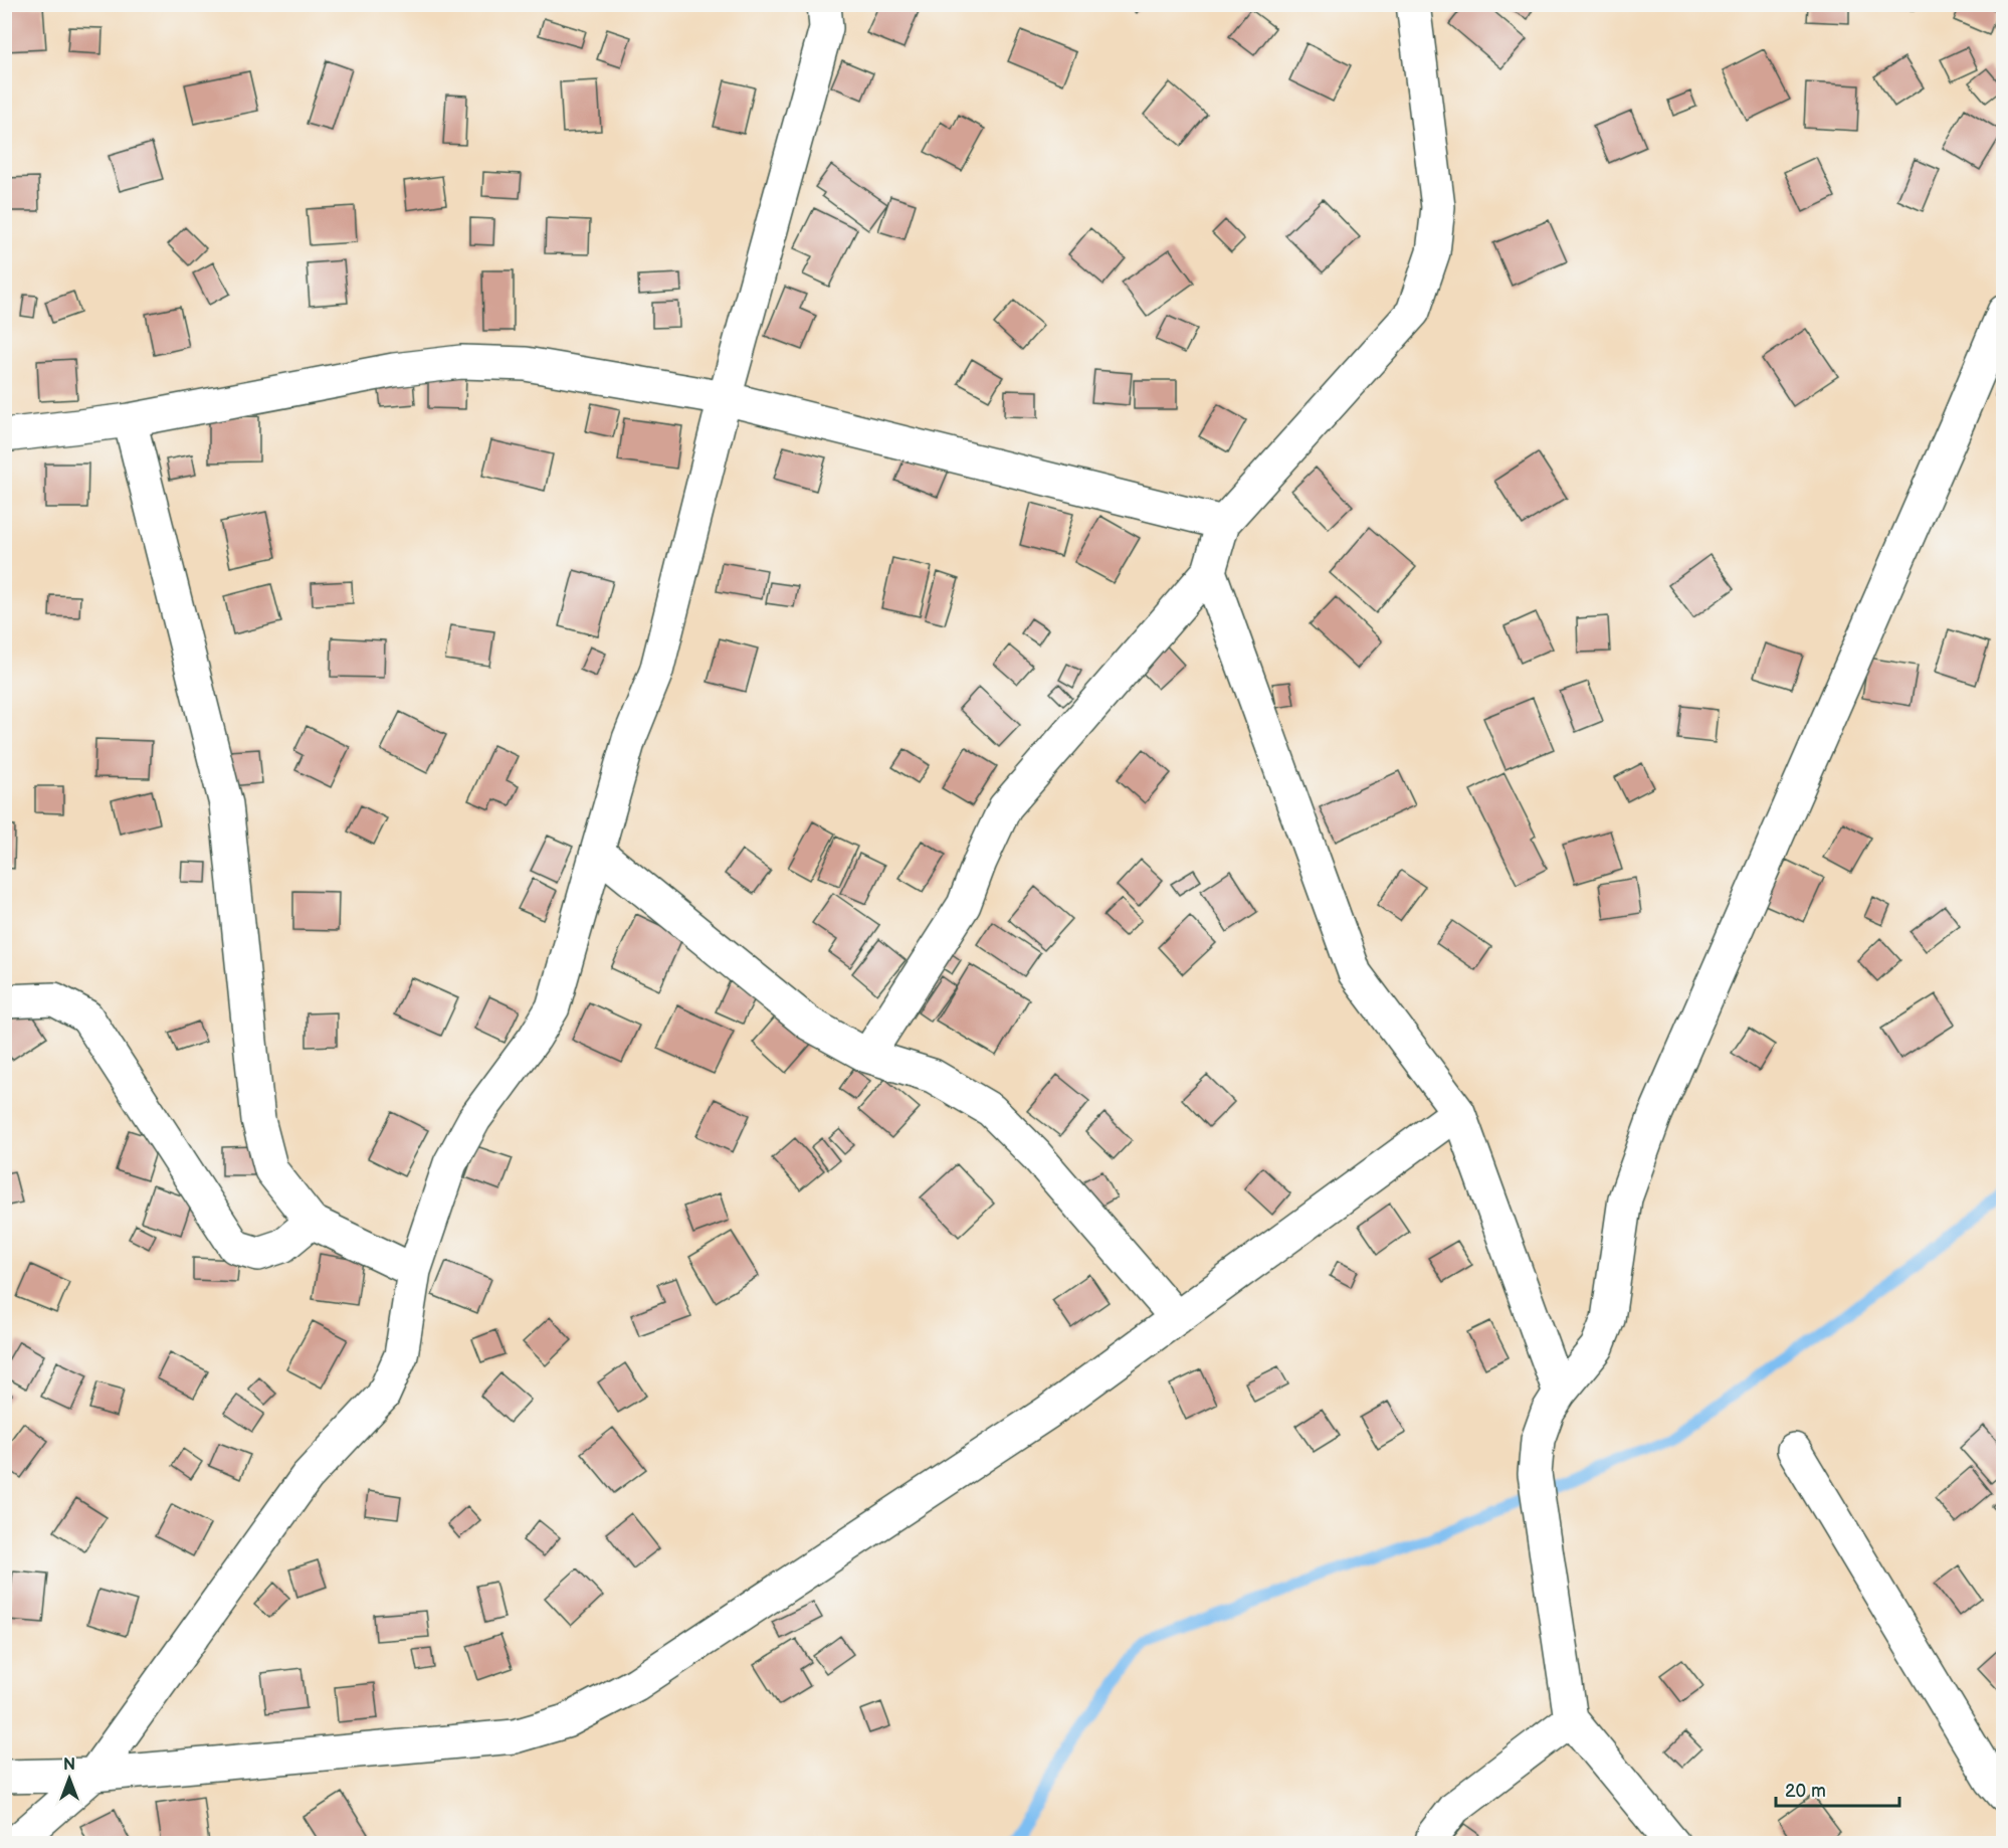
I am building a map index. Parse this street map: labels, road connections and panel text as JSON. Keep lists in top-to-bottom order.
{
  "scale_bar": "20 m",
  "north": "top"
}
